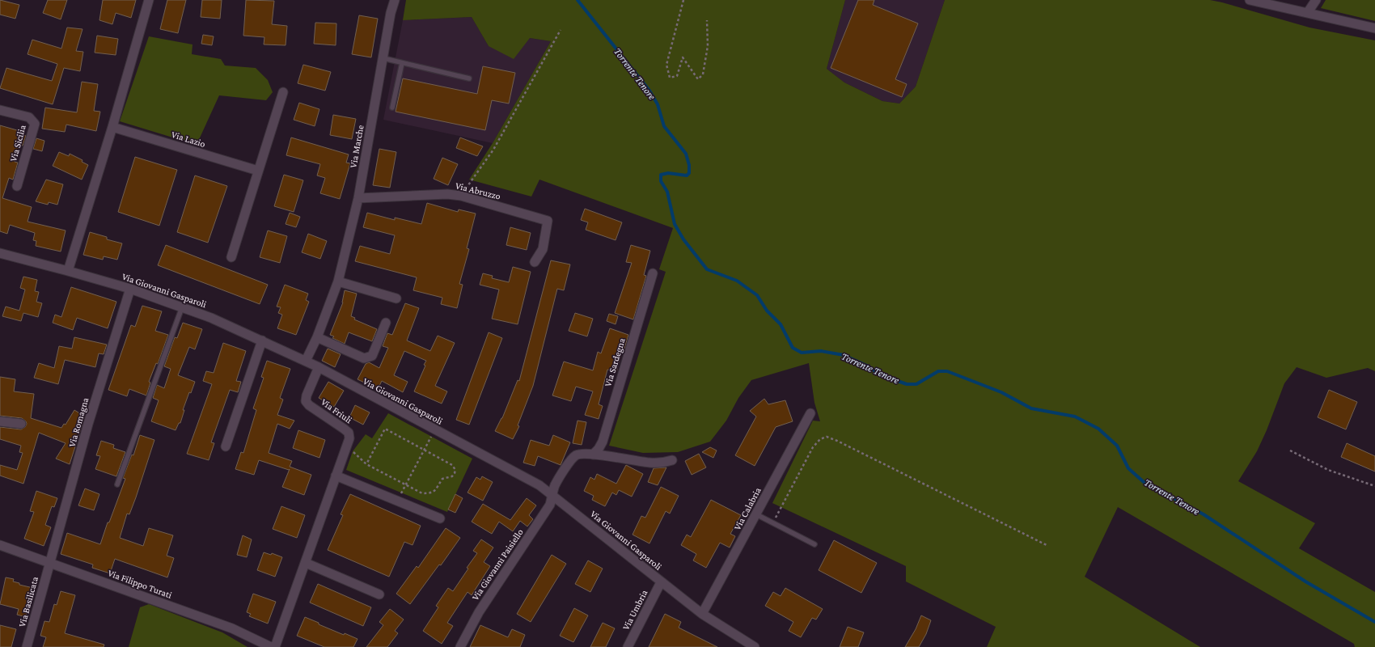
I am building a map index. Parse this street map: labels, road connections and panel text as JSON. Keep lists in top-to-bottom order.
{
  "streets": {
    "street": [
      "Via Lazio",
      "Via Sicilia",
      "Via Marche",
      "Via Abruzzo",
      "Via Giovanni Gasparoli",
      "Via Sardegna",
      "Via Friuli",
      "Via Romagna",
      "Via Calabria",
      "Via Giovanni Paisiello",
      "Via Filippo Turati",
      "Via Basilicata",
      "Via Umbria"
    ]
  },
  "crossings": [
    ["Via Marche", "Via Abruzzo"],
    ["Via Marche", "Via Giovanni Gasparoli"],
    ["Via Giovanni Gasparoli", "Via Friuli"],
    ["Via Giovanni Gasparoli", "Via Romagna"],
    ["Via Giovanni Gasparoli", "Via Calabria"],
    ["Via Giovanni Gasparoli", "Via Giovanni Paisiello"],
    ["Via Giovanni Gasparoli", "Via Umbria"],
    ["Via Romagna", "Via Filippo Turati"],
    ["Via Romagna", "Via Basilicata"],
    ["Via Filippo Turati", "Via Basilicata"]
  ],
  "water": ["Torrente Tenore"]
}
